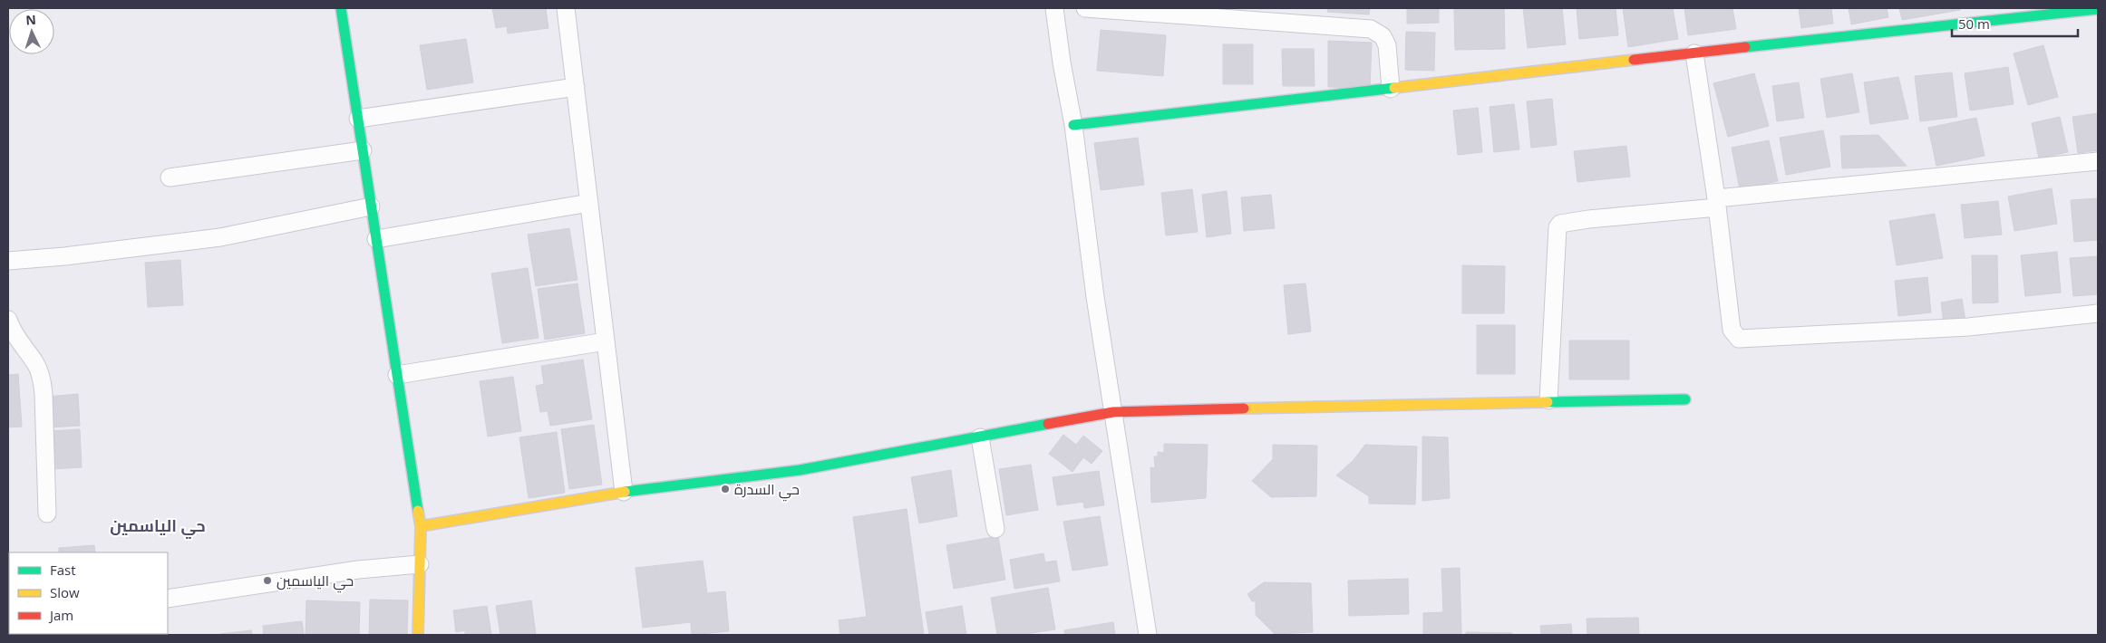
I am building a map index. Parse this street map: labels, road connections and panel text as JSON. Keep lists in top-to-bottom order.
{
  "districts": ["حي الياسمين"],
  "places": ["حي السدرة", "حي الياسمين"],
  "legend": ["Fast", "Slow", "Jam"],
  "scale_bar": "50 m",
  "north": "top"
}
